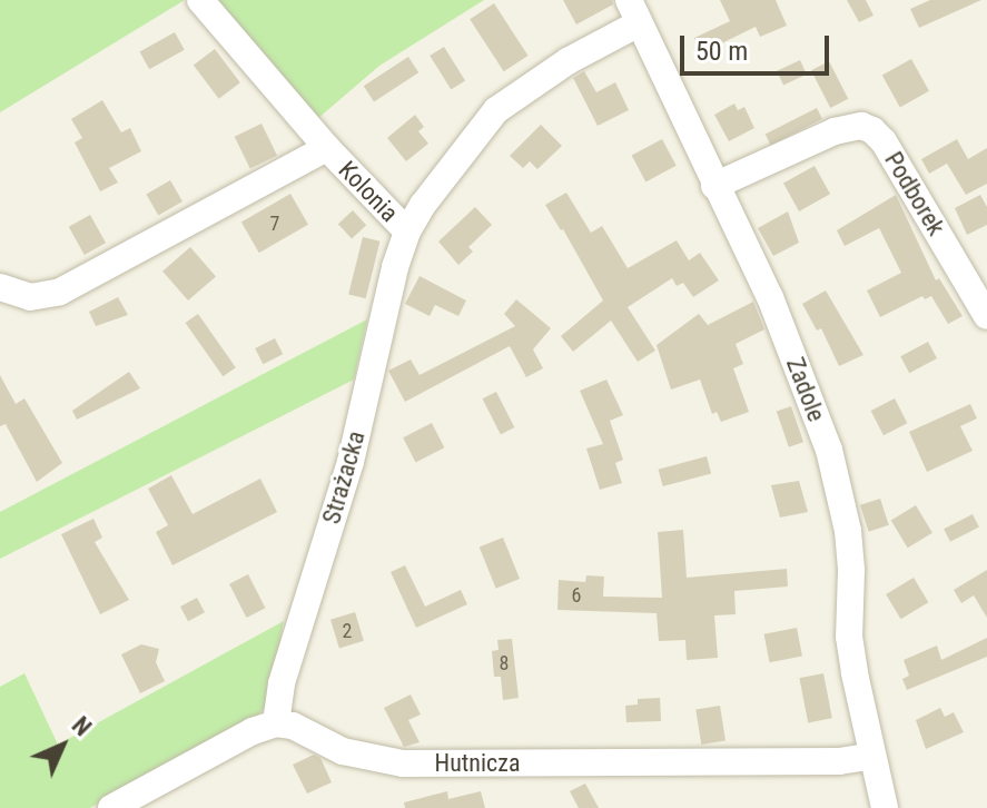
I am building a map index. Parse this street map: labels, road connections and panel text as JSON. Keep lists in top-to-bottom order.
{
  "streets": {
    "street": [
      "Kolonia",
      "Podborek",
      "Zadole",
      "Strażacka",
      "Hutnicza"
    ]
  },
  "crossings": [
    ["Kolonia", "Zadole"],
    ["Kolonia", "Strażacka"],
    ["Podborek", "Zadole"],
    ["Zadole", "Hutnicza"],
    ["Strażacka", "Hutnicza"]
  ],
  "house_numbers": [
    "7",
    "6",
    "2",
    "8"
  ],
  "scale_bar": "50 m",
  "north": "top right"
}
